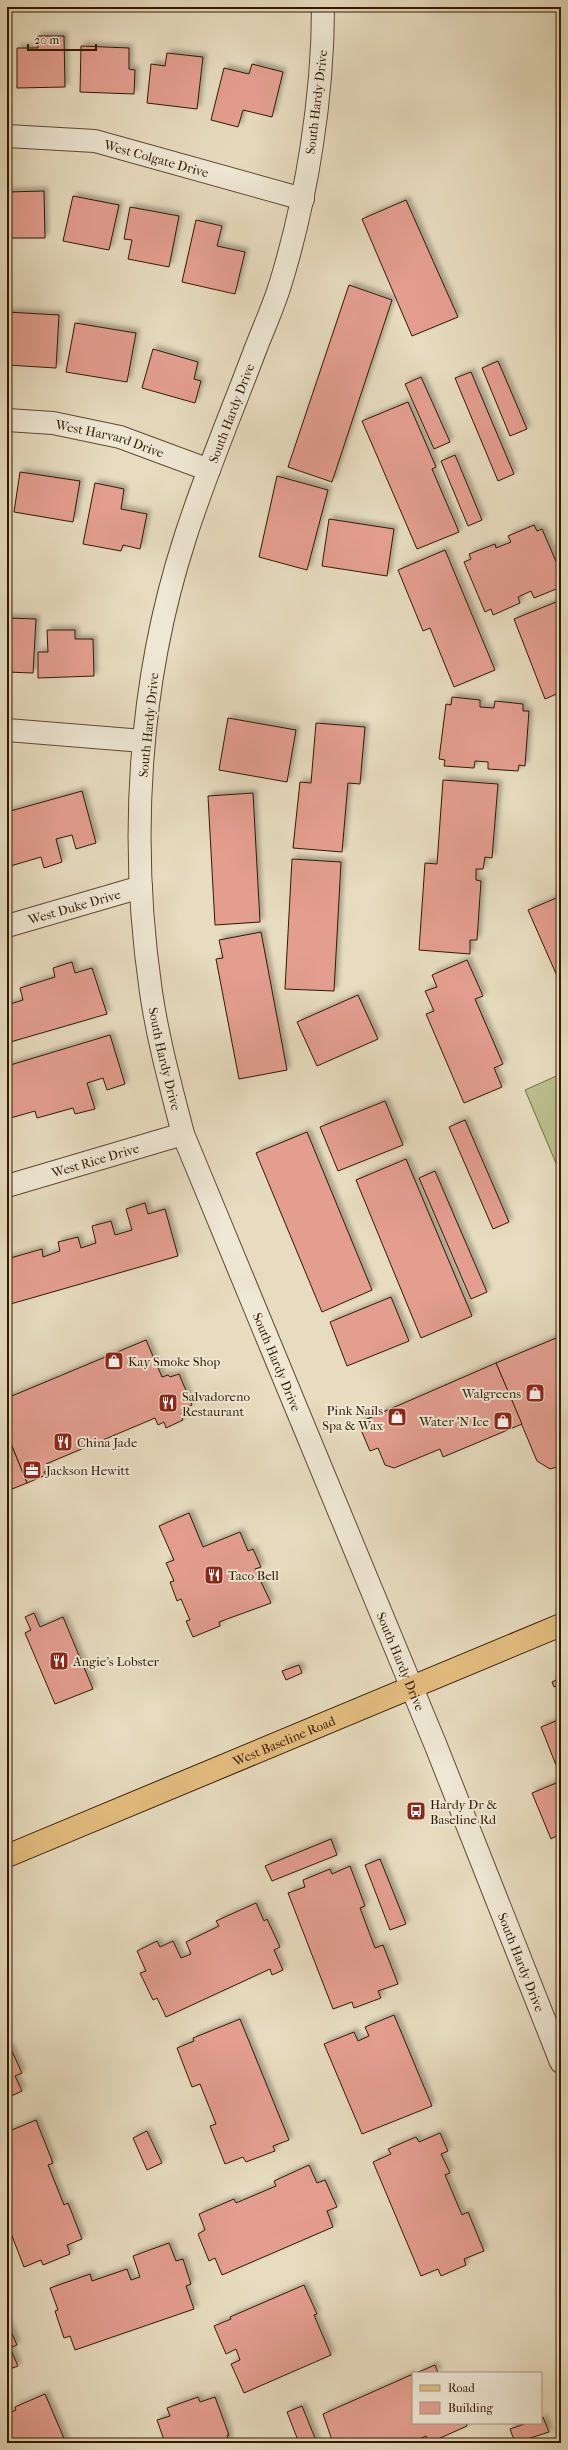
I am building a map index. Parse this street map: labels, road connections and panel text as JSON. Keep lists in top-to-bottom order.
{
  "streets": {
    "main road": ["West Baseline Road"],
    "street": [
      "South Hardy Drive",
      "West Colgate Drive",
      "West Harvard Drive",
      "West Duke Drive",
      "West Rice Drive"
    ]
  },
  "crossings": [
    ["South Hardy Drive", "West Colgate Drive"],
    ["South Hardy Drive", "West Harvard Drive"],
    ["South Hardy Drive", "West Duke Drive"],
    ["South Hardy Drive", "West Rice Drive"],
    ["South Hardy Drive", "West Baseline Road"]
  ],
  "places": {
    "shop": [
      "Kay Smoke Shop",
      "Walgreens",
      "Pink Nails Spa & Wax",
      "Water 'N Ice"
    ],
    "restaurant": [
      "Salvadoreno Restaurant",
      "China Jade",
      "Taco Bell",
      "Angie's Lobster"
    ],
    "office": ["Jackson Hewitt"],
    "bus stop": ["Hardy Dr & Baseline Rd"]
  },
  "legend": ["Road", "Building"],
  "scale_bar": "20 m"
}
